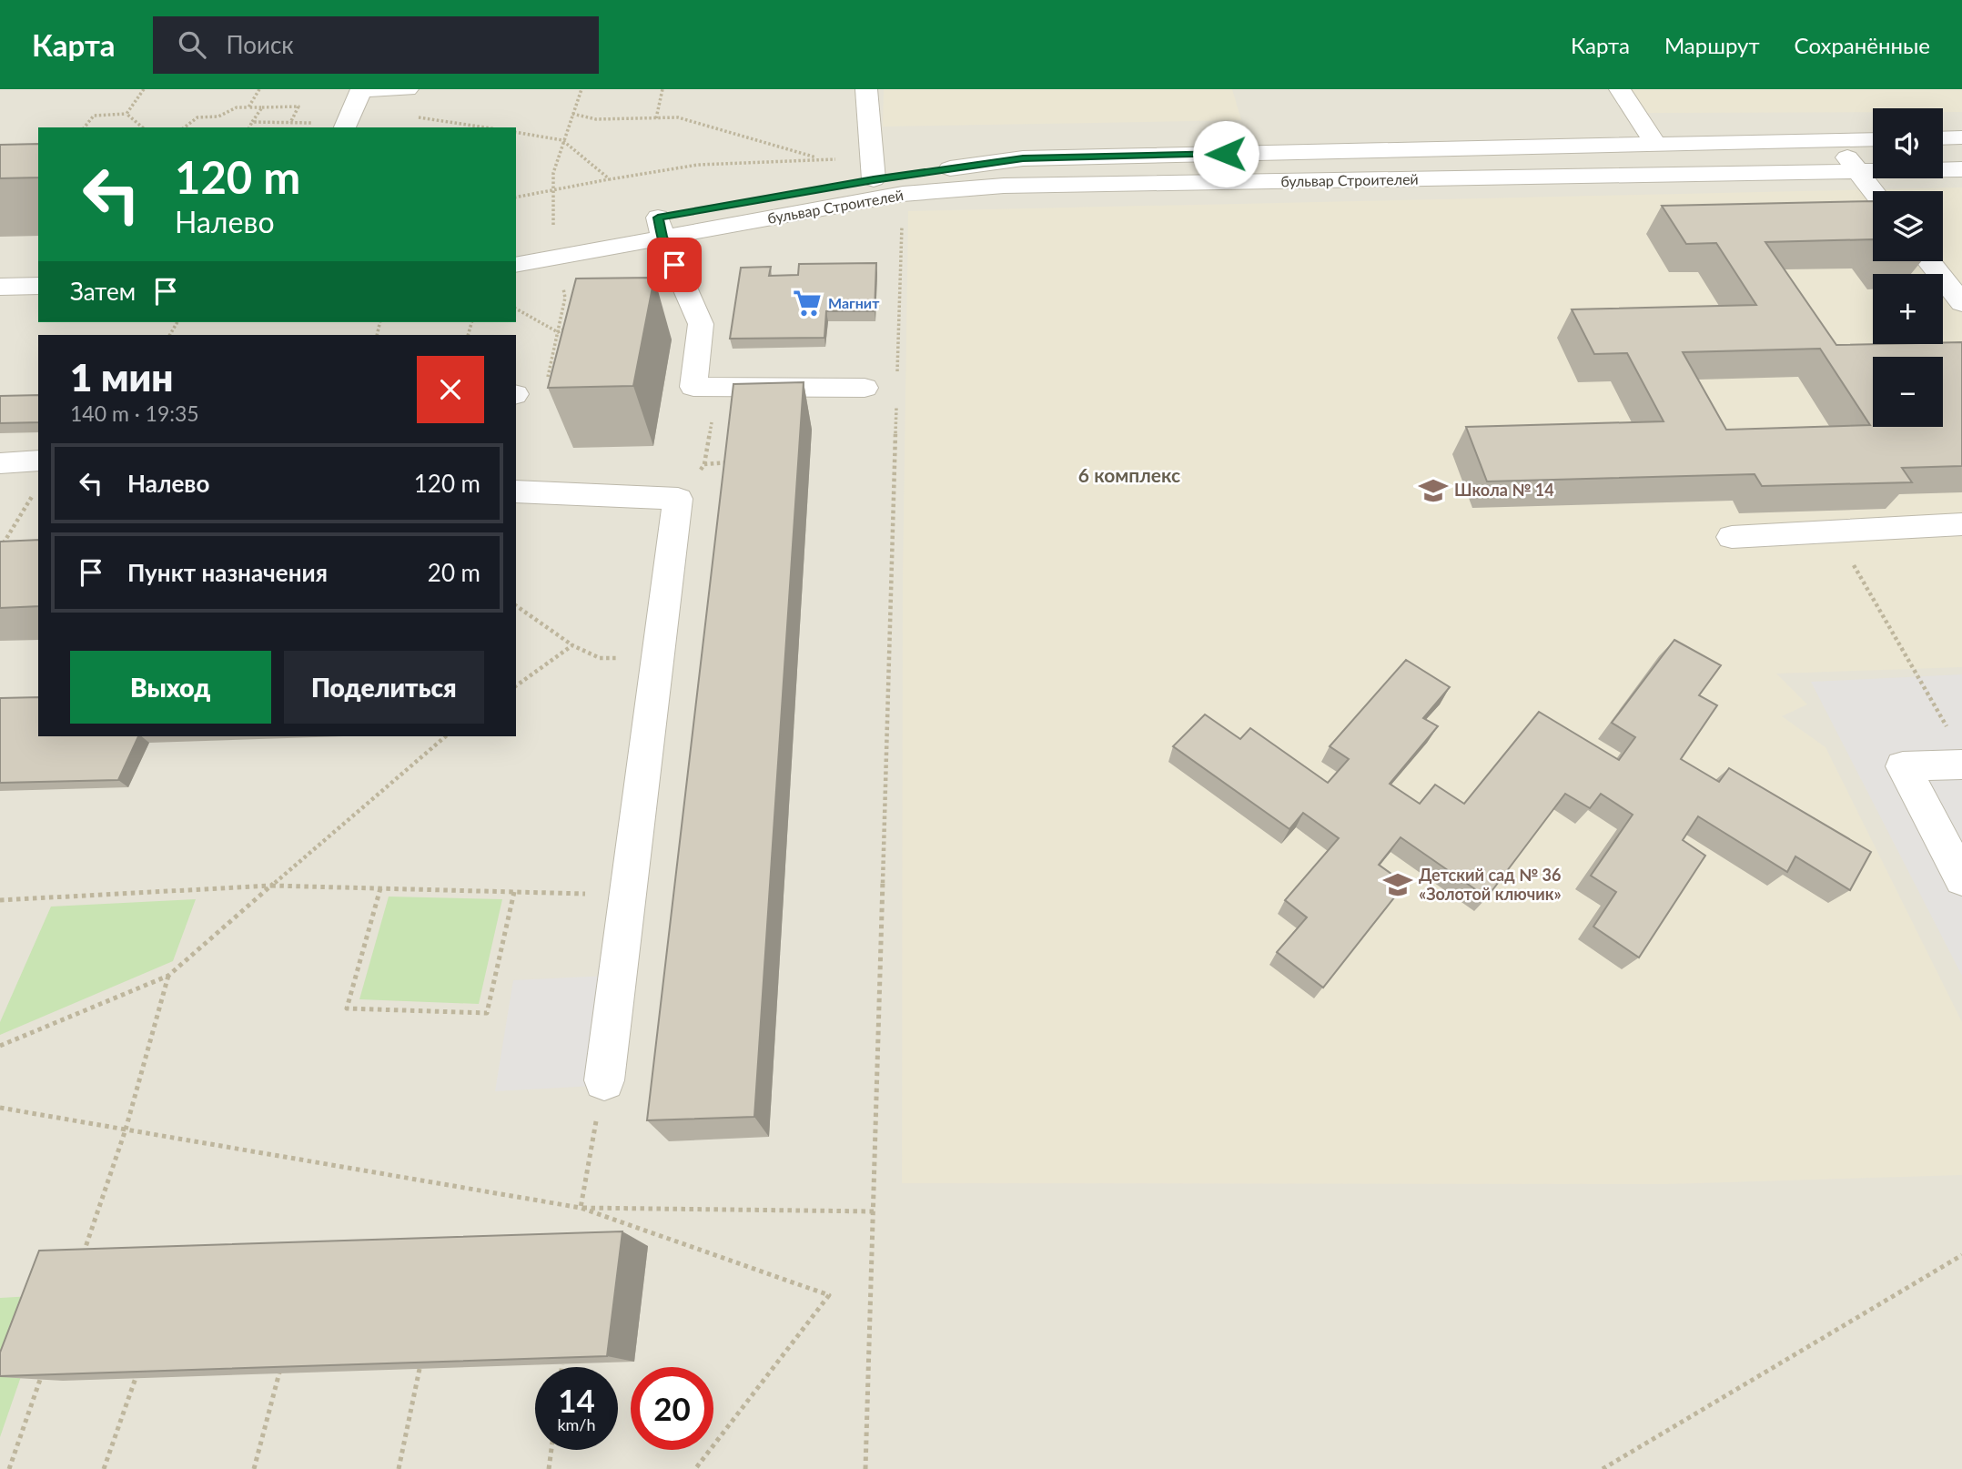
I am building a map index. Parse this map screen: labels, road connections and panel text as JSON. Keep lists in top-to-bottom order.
{
  "streets": {
    "street": ["бульвар Строителей"]
  },
  "districts": ["6 комплекс"],
  "places": {
    "supermarket": ["Магнит"],
    "school or university": ["Школа № 14", "Детский сад № 36 «Золотой ключик»"]
  },
  "page": {
    "header": "Карта",
    "search": "Поиск",
    "nav": ["Карта", "Маршрут", "Сохранённые"],
    "map_buttons": ["+", "−"],
    "turn": ["120 m", "Налево"],
    "then": "Затем",
    "heading": ["1 мин", "140 m · 19:35"],
    "list": [
      {
        "name": "Налево",
        "value": "120 m"
      },
      {
        "name": "Пункт назначения",
        "value": "20 m"
      }
    ],
    "buttons": ["Выход", "Поделиться"],
    "speed": "14 km/h",
    "limit": "20"
  }
}
